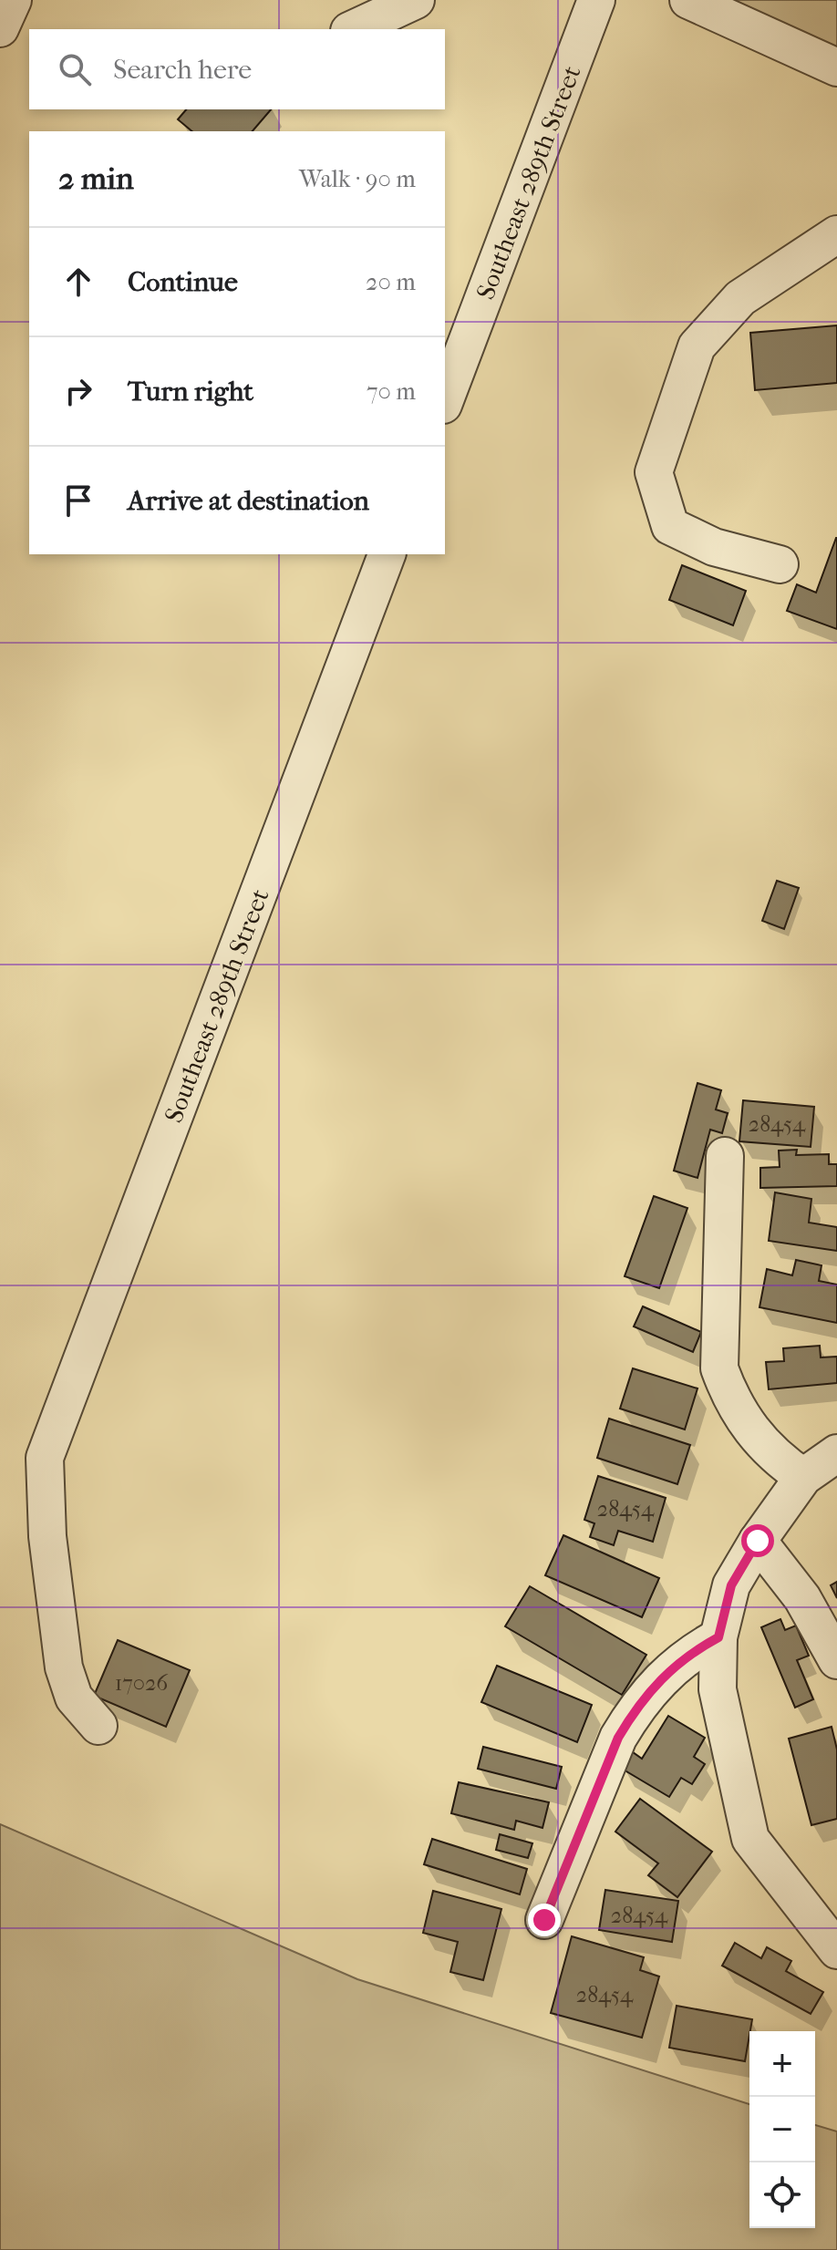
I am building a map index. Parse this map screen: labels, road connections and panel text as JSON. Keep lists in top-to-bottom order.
{
  "streets": {
    "street": ["Southeast 289th Street"]
  },
  "house_numbers": [
    "28454",
    "28454",
    "17026",
    "28454",
    "28454"
  ],
  "page": {
    "search": "Search here",
    "heading": ["2 min", "Walk · 90 m"],
    "list": [
      ["Continue", "20 m"],
      ["Turn right", "70 m"],
      "Arrive at destination"
    ],
    "map_buttons": ["+", "−"]
  }
}
